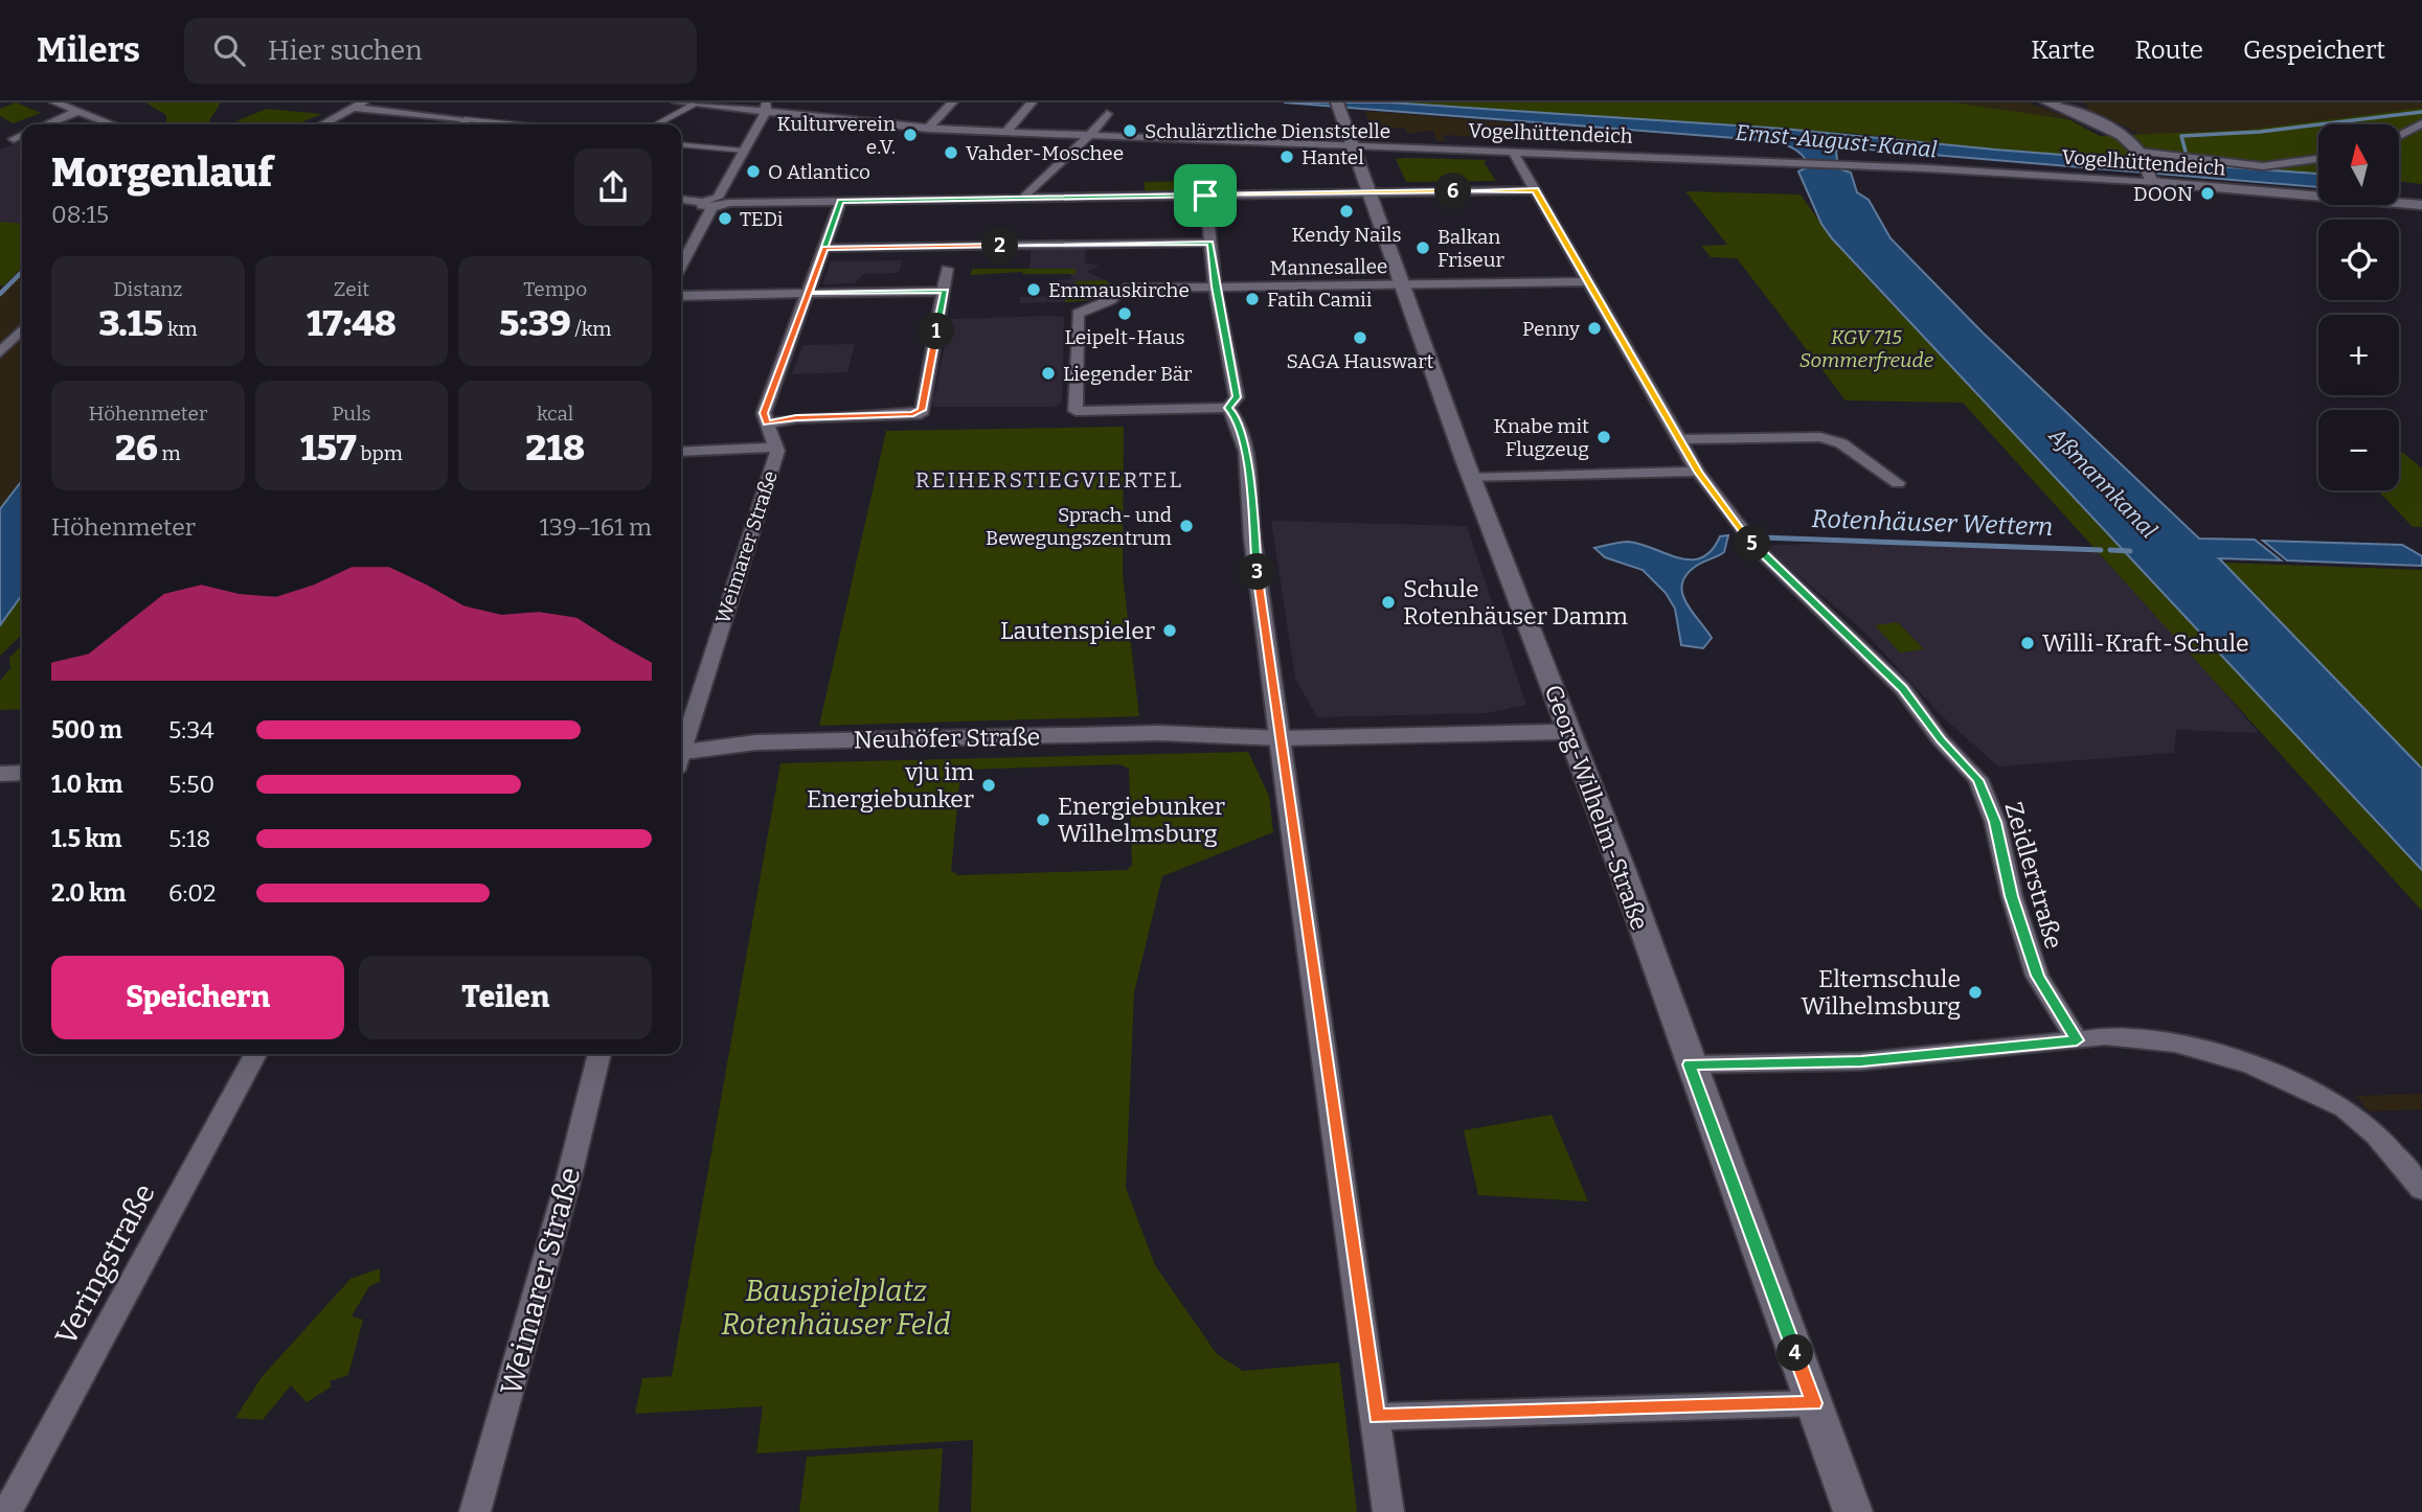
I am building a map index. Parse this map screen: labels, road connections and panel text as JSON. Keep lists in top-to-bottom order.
{
  "streets": {
    "street": [
      "Vogelhüttendeich",
      "Mannesallee",
      "Weimarer Straße",
      "Neuhöfer Straße",
      "Georg-Wilhelm-Straße",
      "Zeidlerstraße",
      "Veringstraße"
    ]
  },
  "crossings": [
    ["Vogelhüttendeich", "Georg-Wilhelm-Straße"],
    ["Vogelhüttendeich", "Zeidlerstraße"],
    ["Mannesallee", "Georg-Wilhelm-Straße"],
    ["Mannesallee", "Zeidlerstraße"],
    ["Neuhöfer Straße", "Georg-Wilhelm-Straße"]
  ],
  "districts": ["REIHERSTIEGVIERTEL"],
  "water": ["Ernst-August-Kanal", "Aßmannkanal", "Rotenhäuser Wettern"],
  "parks": ["KGV 715 Sommerfreude", "Bauspielplatz Rotenhäuser Feld"],
  "places": [
    "Schulärztliche Dienststelle",
    "Kulturverein e.V.",
    "Vahder-Moschee",
    "Hantel",
    "O Atlantico",
    "DOON",
    "Kendy Nails",
    "TEDi",
    "Balkan Friseur",
    "Emmauskirche",
    "Fatih Camii",
    "Leipelt-Haus",
    "Penny",
    "SAGA Hauswart",
    "Liegender Bär",
    "Knabe mit Flugzeug",
    "Sprach- und Bewegungszentrum",
    "Schule Rotenhäuser Damm",
    "Lautenspieler",
    "Willi-Kraft-Schule",
    "vju im Energiebunker",
    "Energiebunker Wilhelmsburg",
    "Elternschule Wilhelmsburg"
  ],
  "north": "top",
  "page": {
    "header": "Milers",
    "search": "Hier suchen",
    "nav": ["Karte", "Route", "Gespeichert"],
    "map_buttons": ["+", "−"],
    "heading": ["Morgenlauf", "08:15"],
    "pins": [
      "6",
      "2",
      "1",
      "5",
      "3",
      "4"
    ],
    "stats": [
      ["Distanz", "3.15 km"],
      ["Zeit", "17:48"],
      ["Tempo", "5:39 /km"],
      ["Höhenmeter", "26 m"],
      ["Puls", "157 bpm"],
      ["kcal", "218"]
    ],
    "chart": ["Höhenmeter", "139–161 m"],
    "list": [
      {
        "name": "500 m",
        "note": "5:34"
      },
      {
        "name": "1.0 km",
        "note": "5:50"
      },
      {
        "name": "1.5 km",
        "note": "5:18"
      },
      {
        "name": "2.0 km",
        "note": "6:02"
      }
    ],
    "buttons": ["Speichern", "Teilen"]
  }
}
